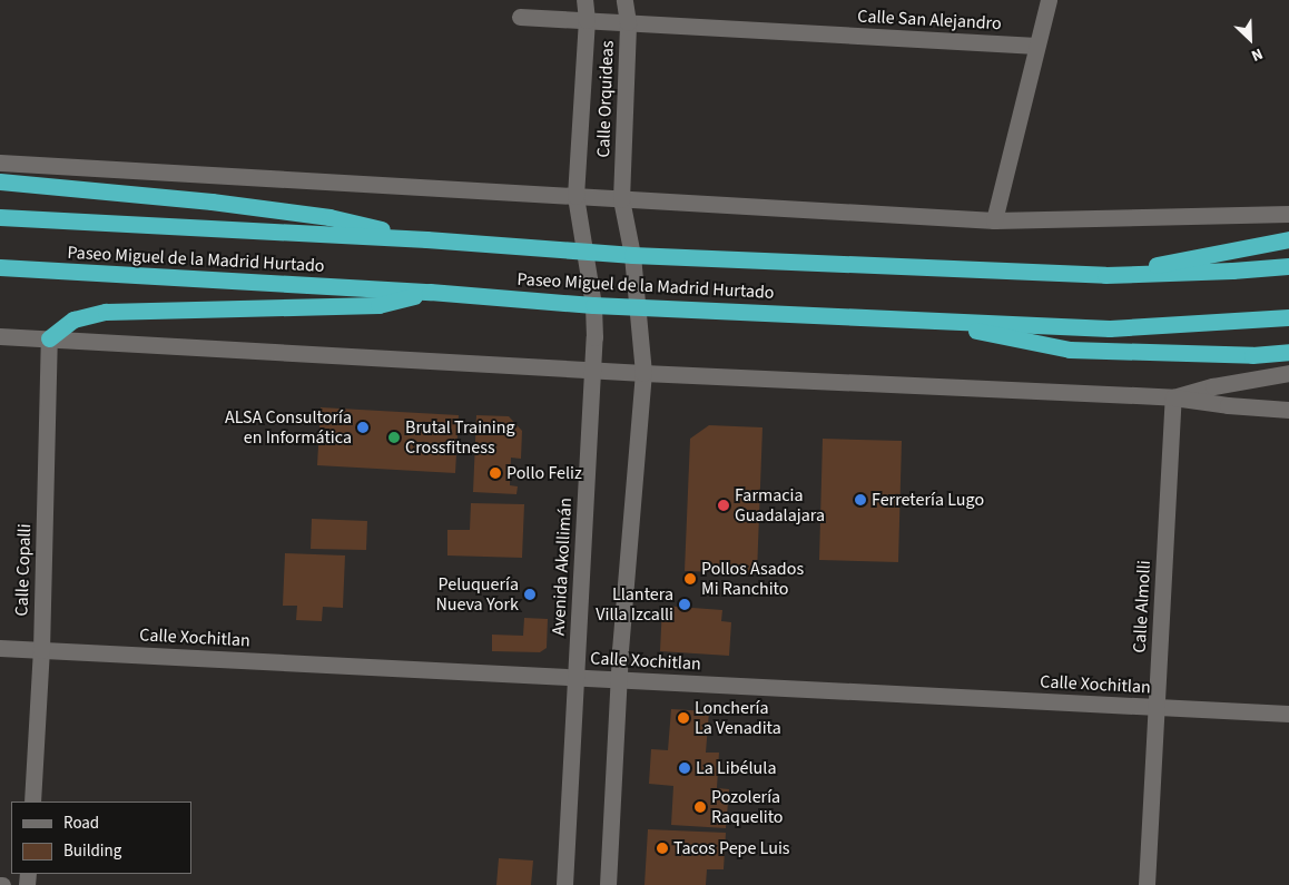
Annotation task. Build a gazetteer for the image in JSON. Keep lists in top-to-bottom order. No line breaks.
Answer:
{"streets":{"highway":["Paseo Miguel de la Madrid Hurtado"],"street":["Calle San Alejandro","Calle Orquideas","Avenida Akollimán","Calle Copalli","Calle Almolli","Calle Xochitlan"]},"crossings":[["Calle San Alejandro","Calle Orquideas"],["Calle Orquideas","Paseo Miguel de la Madrid Hurtado"],["Calle Orquideas","Avenida Akollimán"],["Paseo Miguel de la Madrid Hurtado","Avenida Akollimán"],["Avenida Akollimán","Calle Xochitlan"],["Calle Copalli","Calle Xochitlan"],["Calle Almolli","Calle Xochitlan"]],"places":["ALSA Consultoría en Informática","Brutal Training Crossfitness","Pollo Feliz","Ferretería Lugo","Farmacia Guadalajara","Pollos Asados Mi Ranchito","Peluquería Nueva York","Llantera Villa Izcalli","Lonchería La Venadita","La Libélula","Pozolería Raquelito","Tacos Pepe Luis"],"legend":["Road","Building"],"north":"bottom right"}
